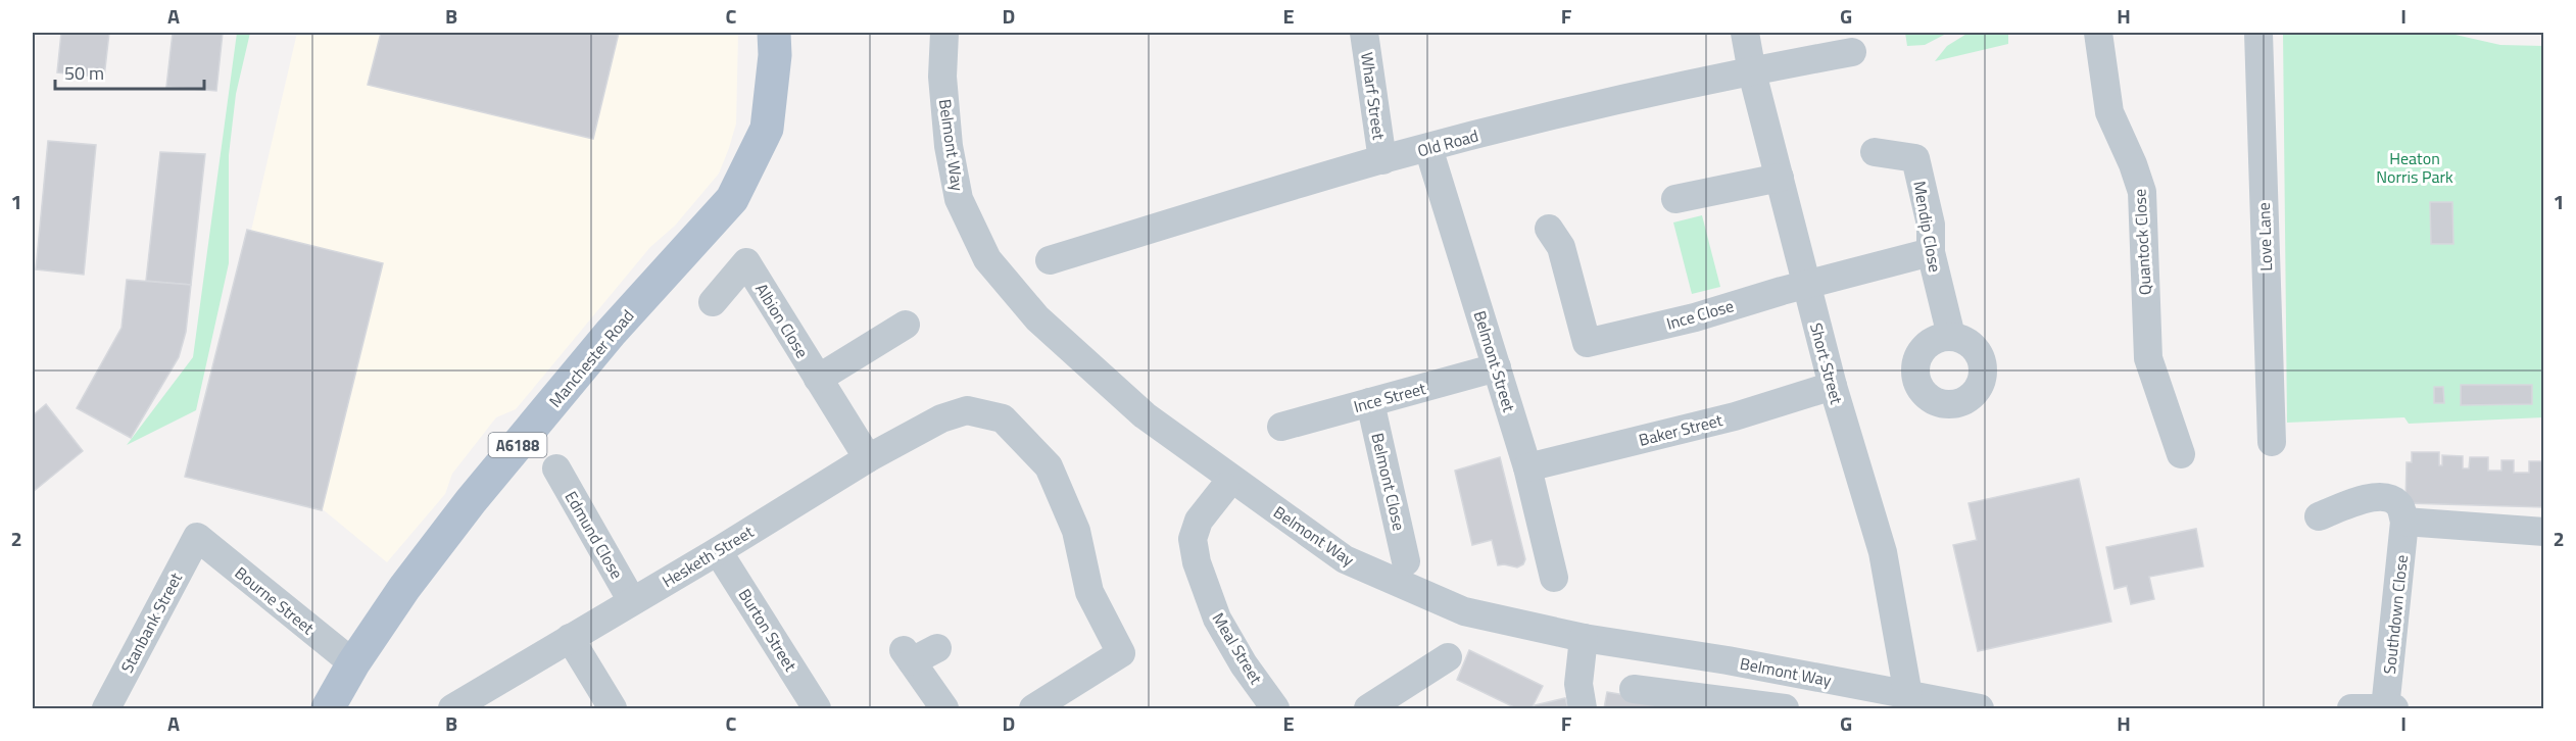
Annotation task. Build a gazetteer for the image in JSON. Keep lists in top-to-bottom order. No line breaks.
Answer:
{"streets":{"main road":["Manchester Road","A6188"],"street":["Wharf Street","Old Road","Belmont Way","Mendip Close","Love Lane","Quantock Close","Ince Close","Albion Close","Belmont Street","Short Street","Ince Street","Baker Street","Belmont Close","Edmund Close","Hesketh Street","Bourne Street","Southdown Close","Stanbank Street","Burton Street","Meal Street"]},"crossings":[["Wharf Street","Old Road"],["Old Road","Belmont Street"],["Old Road","Short Street"],["Belmont Way","Short Street"],["Mendip Close","Ince Close"],["Ince Close","Short Street"],["Albion Close","Hesketh Street"],["Manchester Road","Bourne Street"],["Belmont Street","Ince Street"],["Belmont Street","Baker Street"],["Short Street","Baker Street"],["Ince Street","Belmont Close"],["Edmund Close","Hesketh Street"],["Hesketh Street","Burton Street"],["Bourne Street","Stanbank Street"]],"parks":["Heaton Norris Park"],"scale_bar":"50 m","grid":{"columns":["A","B","C","D","E","F","G","H","I"],"rows":["1","2"]}}
